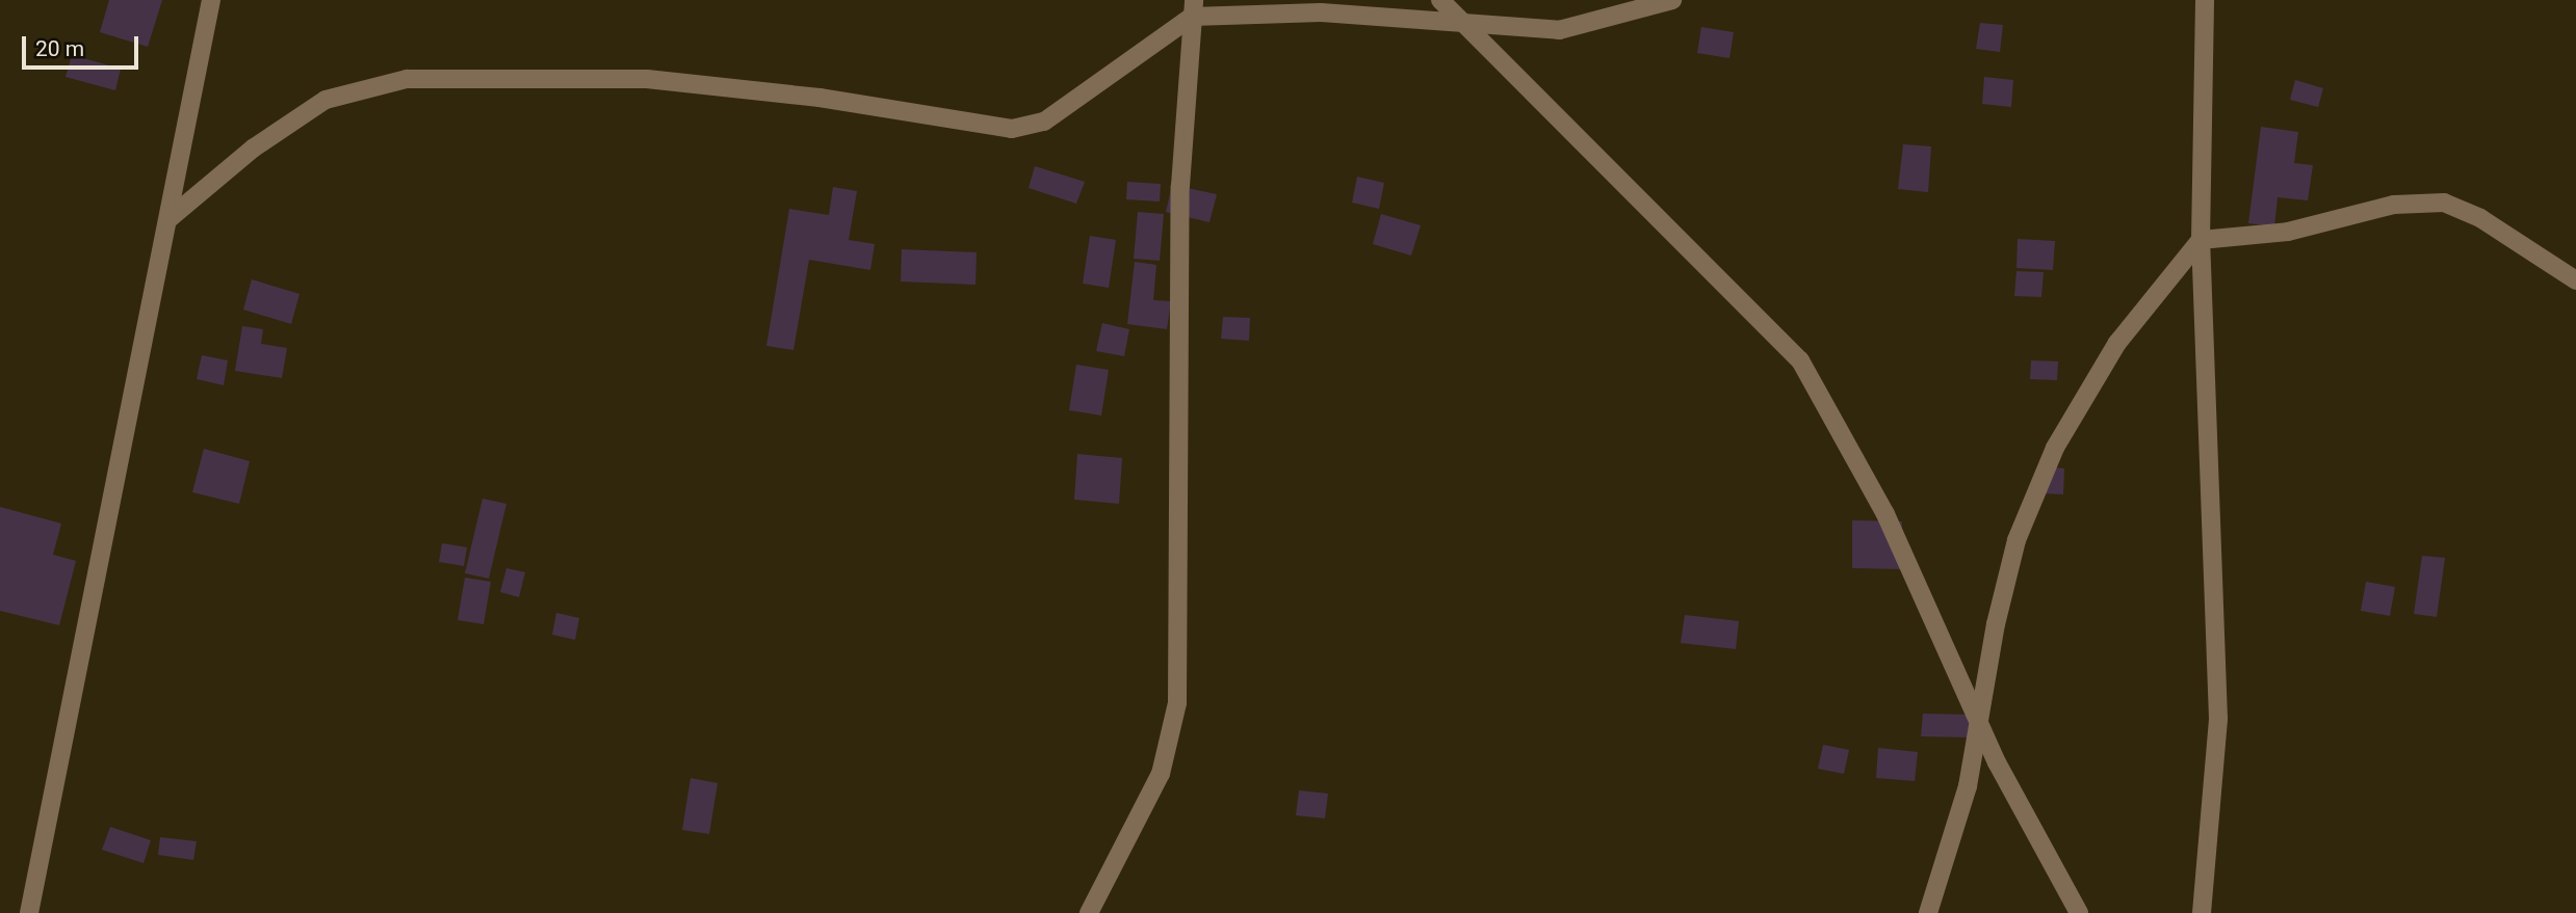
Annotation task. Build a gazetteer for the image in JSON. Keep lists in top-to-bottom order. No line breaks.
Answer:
{"scale_bar":"20 m"}
